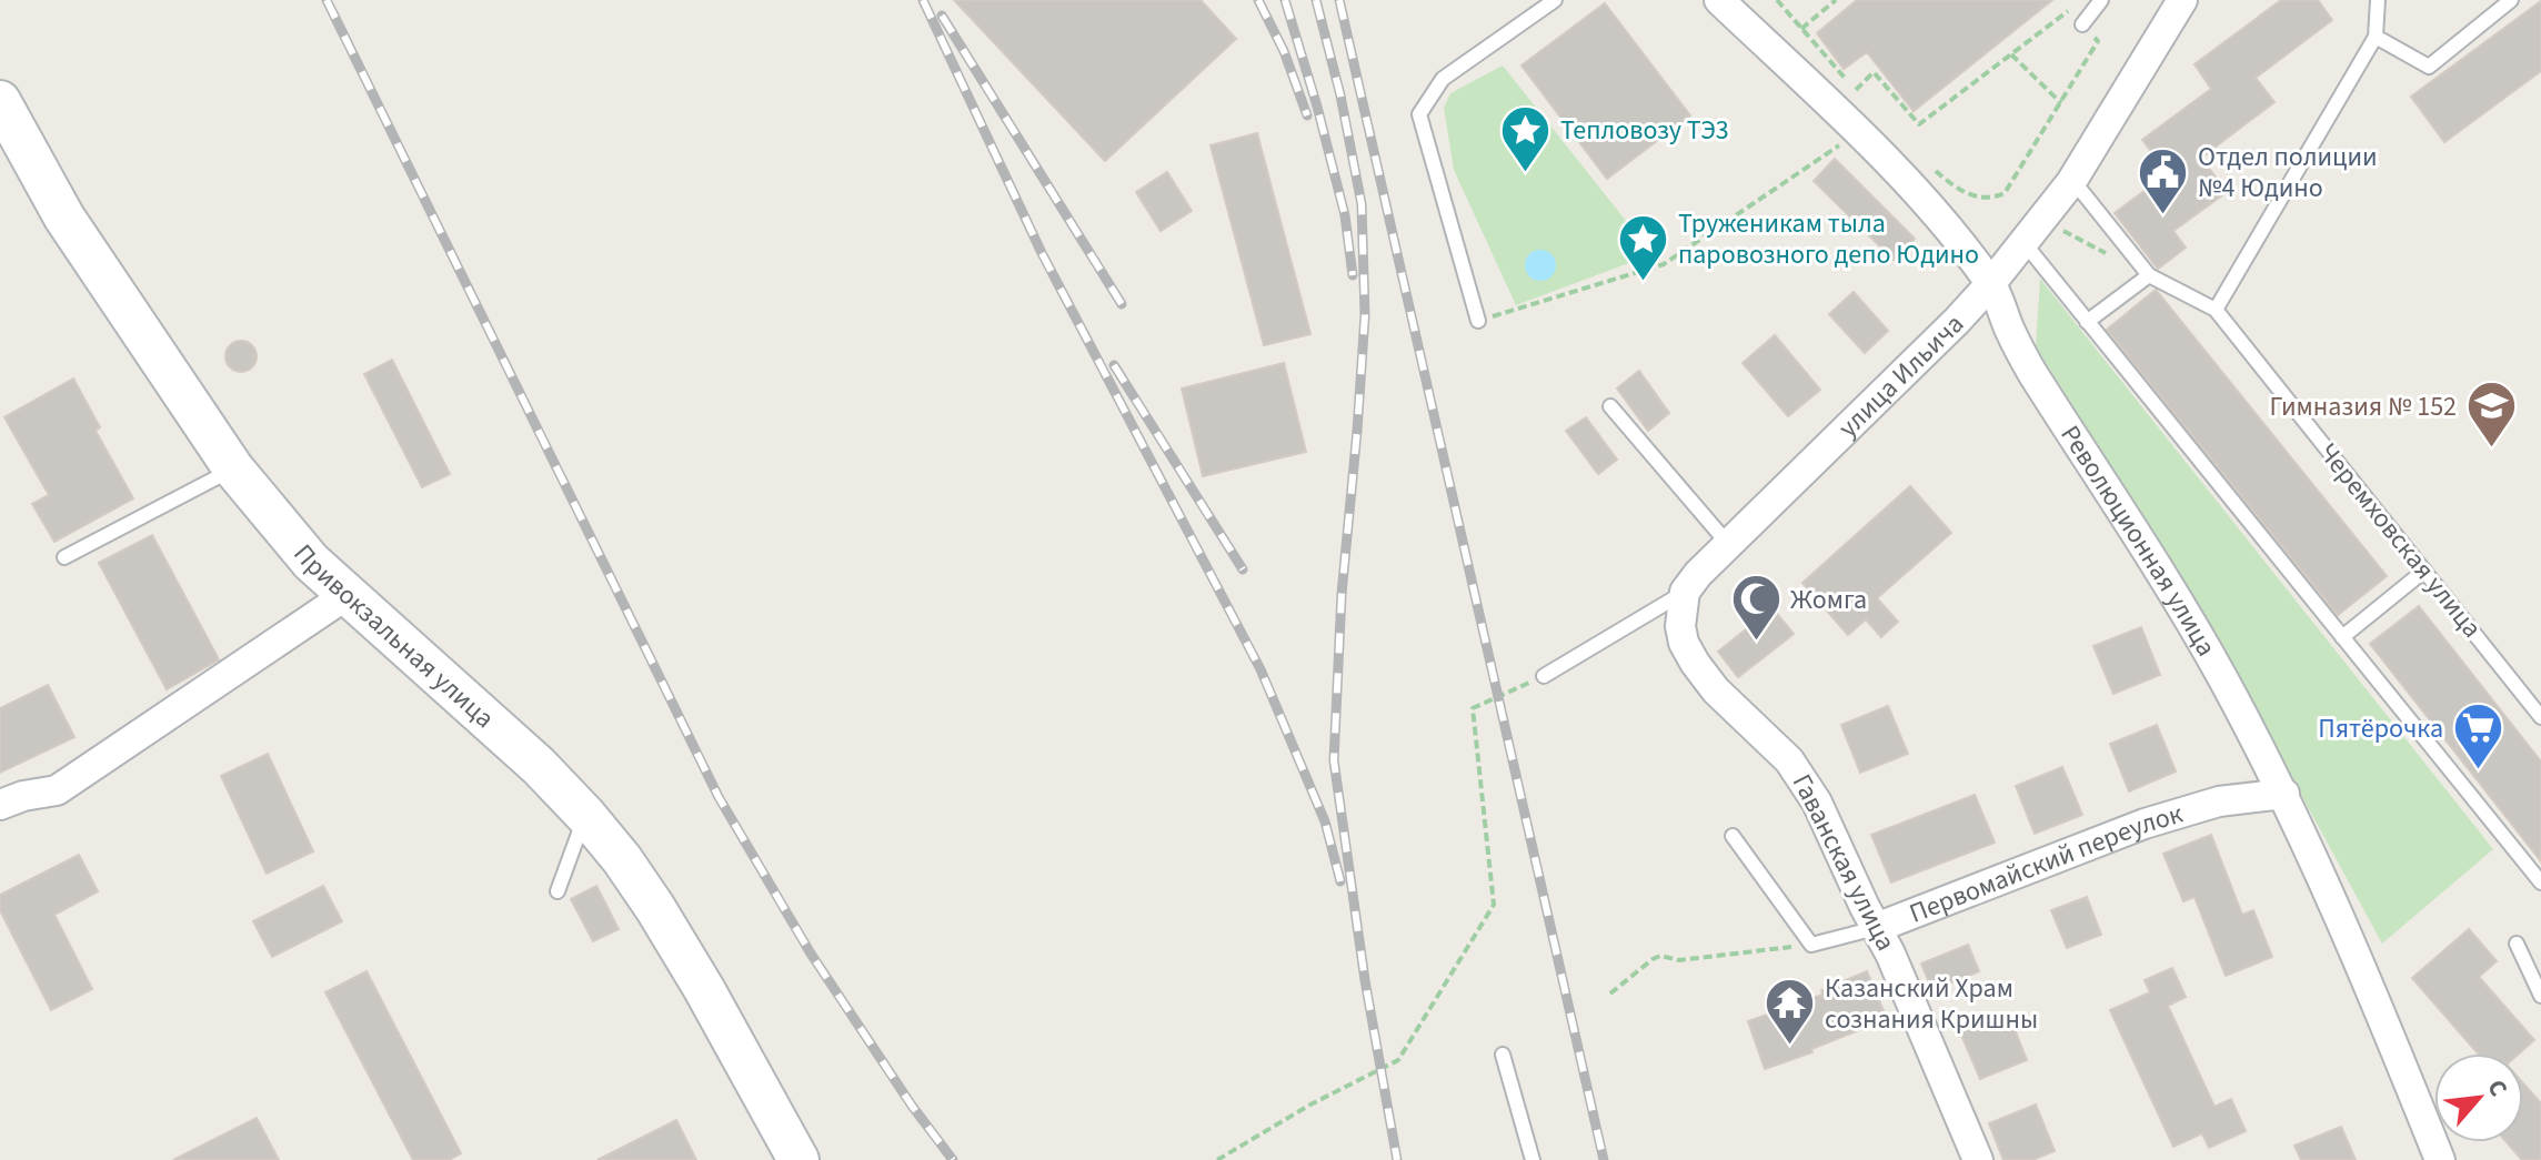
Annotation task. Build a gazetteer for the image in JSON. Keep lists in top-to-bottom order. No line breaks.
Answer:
{"streets":{"main road":["Привокзальная улица"],"street":["улица Ильича","Революционная улица","Гаванская улица","Первомайский переулок"],"lane":["Черемховская улица"]},"crossings":[["улица Ильича","Революционная улица"],["улица Ильича","Черемховская улица"],["улица Ильича","Гаванская улица"],["Революционная улица","Первомайский переулок"],["Гаванская улица","Первомайский переулок"]],"places":{"place":["Тепловозу ТЭ3","Труженикам тыла паровозного депо Юдино"],"public building":["Отдел полиции №4 Юдино"],"school or university":["Гимназия № 152"],"mosque":["Жомга"],"supermarket":["Пятёрочка"],"temple":["Казанский Храм сознания Кришны"]},"north":"top right"}
